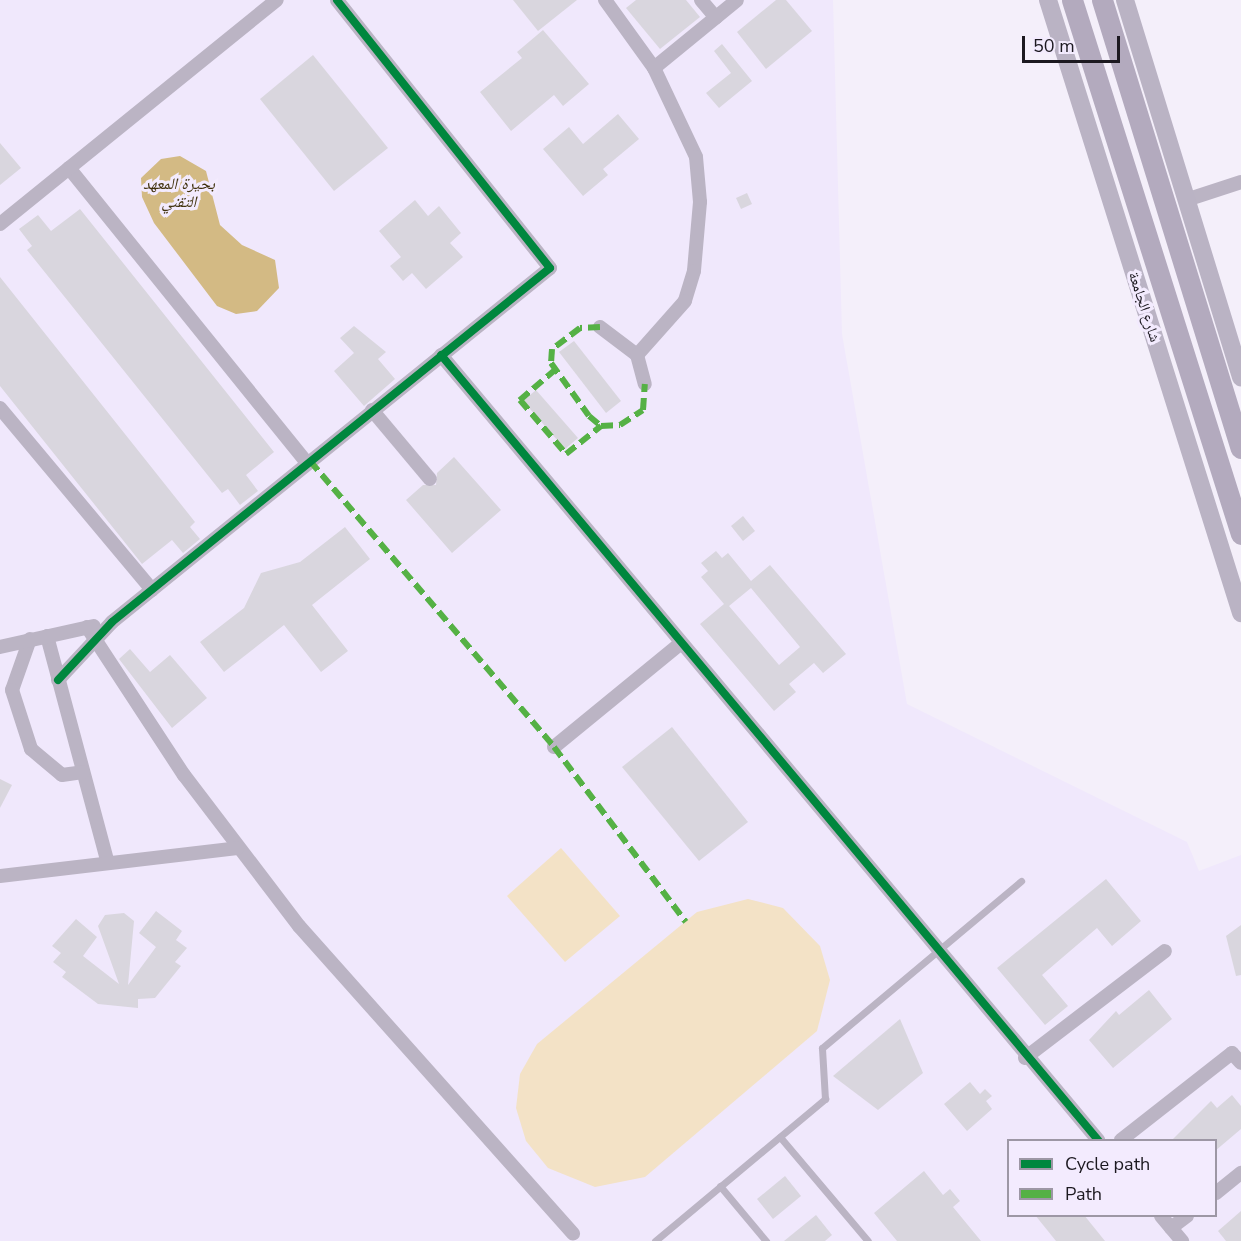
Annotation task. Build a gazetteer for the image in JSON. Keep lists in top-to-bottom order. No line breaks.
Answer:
{"streets":{"street":["شارع الجامعة"]},"water":["بحيرة المعهد التقني"],"legend":["Cycle path","Path"],"scale_bar":"50 m"}
